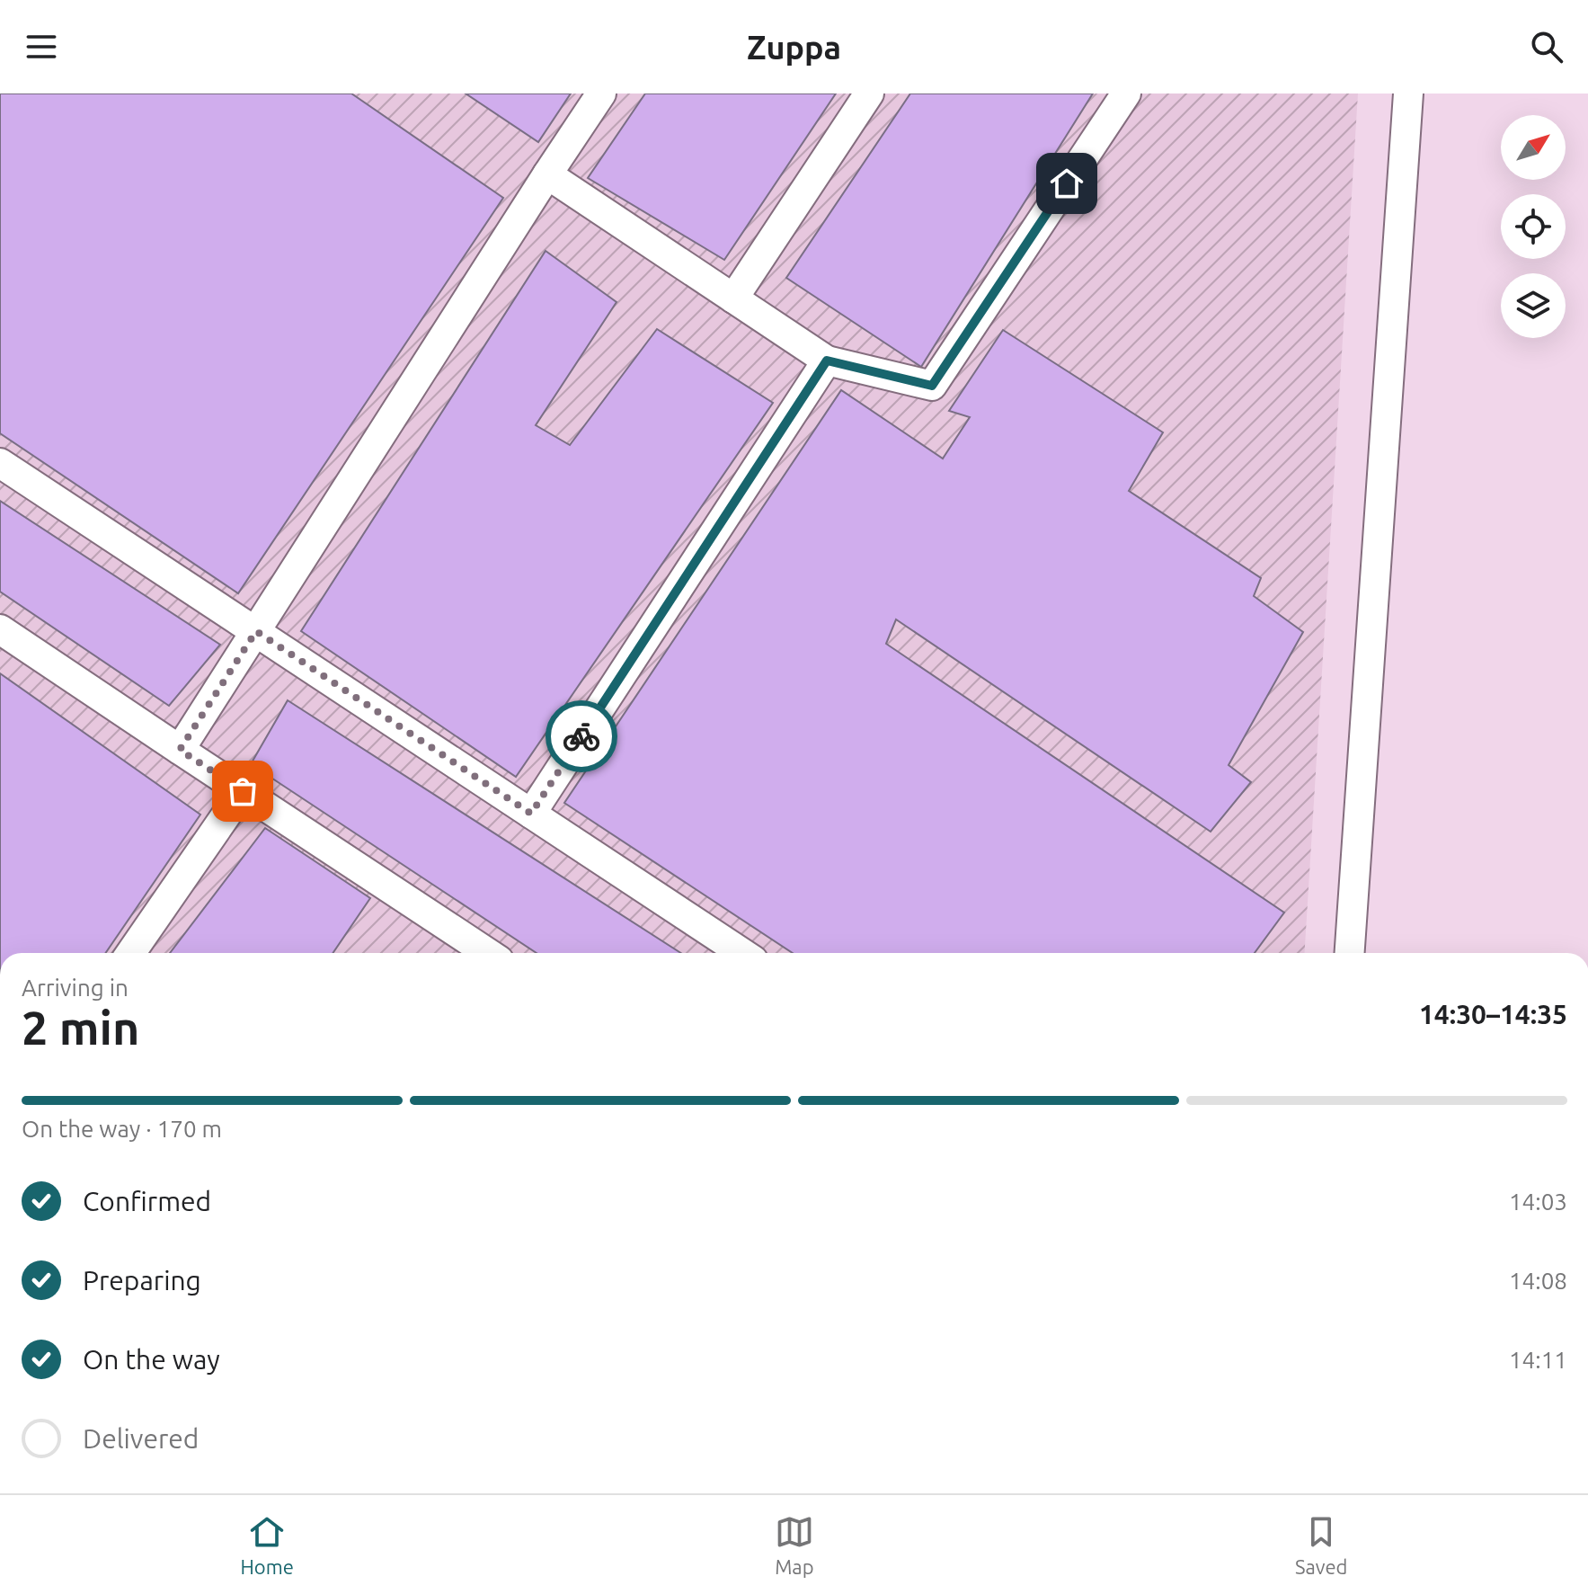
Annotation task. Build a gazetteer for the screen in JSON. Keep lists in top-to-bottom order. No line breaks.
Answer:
{"north":"top right","page":{"header":"Zuppa","heading":["2 min","Arriving in","14:30–14:35"],"bar":"On the way · 170 m","list":[["Confirmed","14:03"],["Preparing","14:08"],["On the way","14:11"],"Delivered"],"tabs":["Home","Map","Saved"]}}
